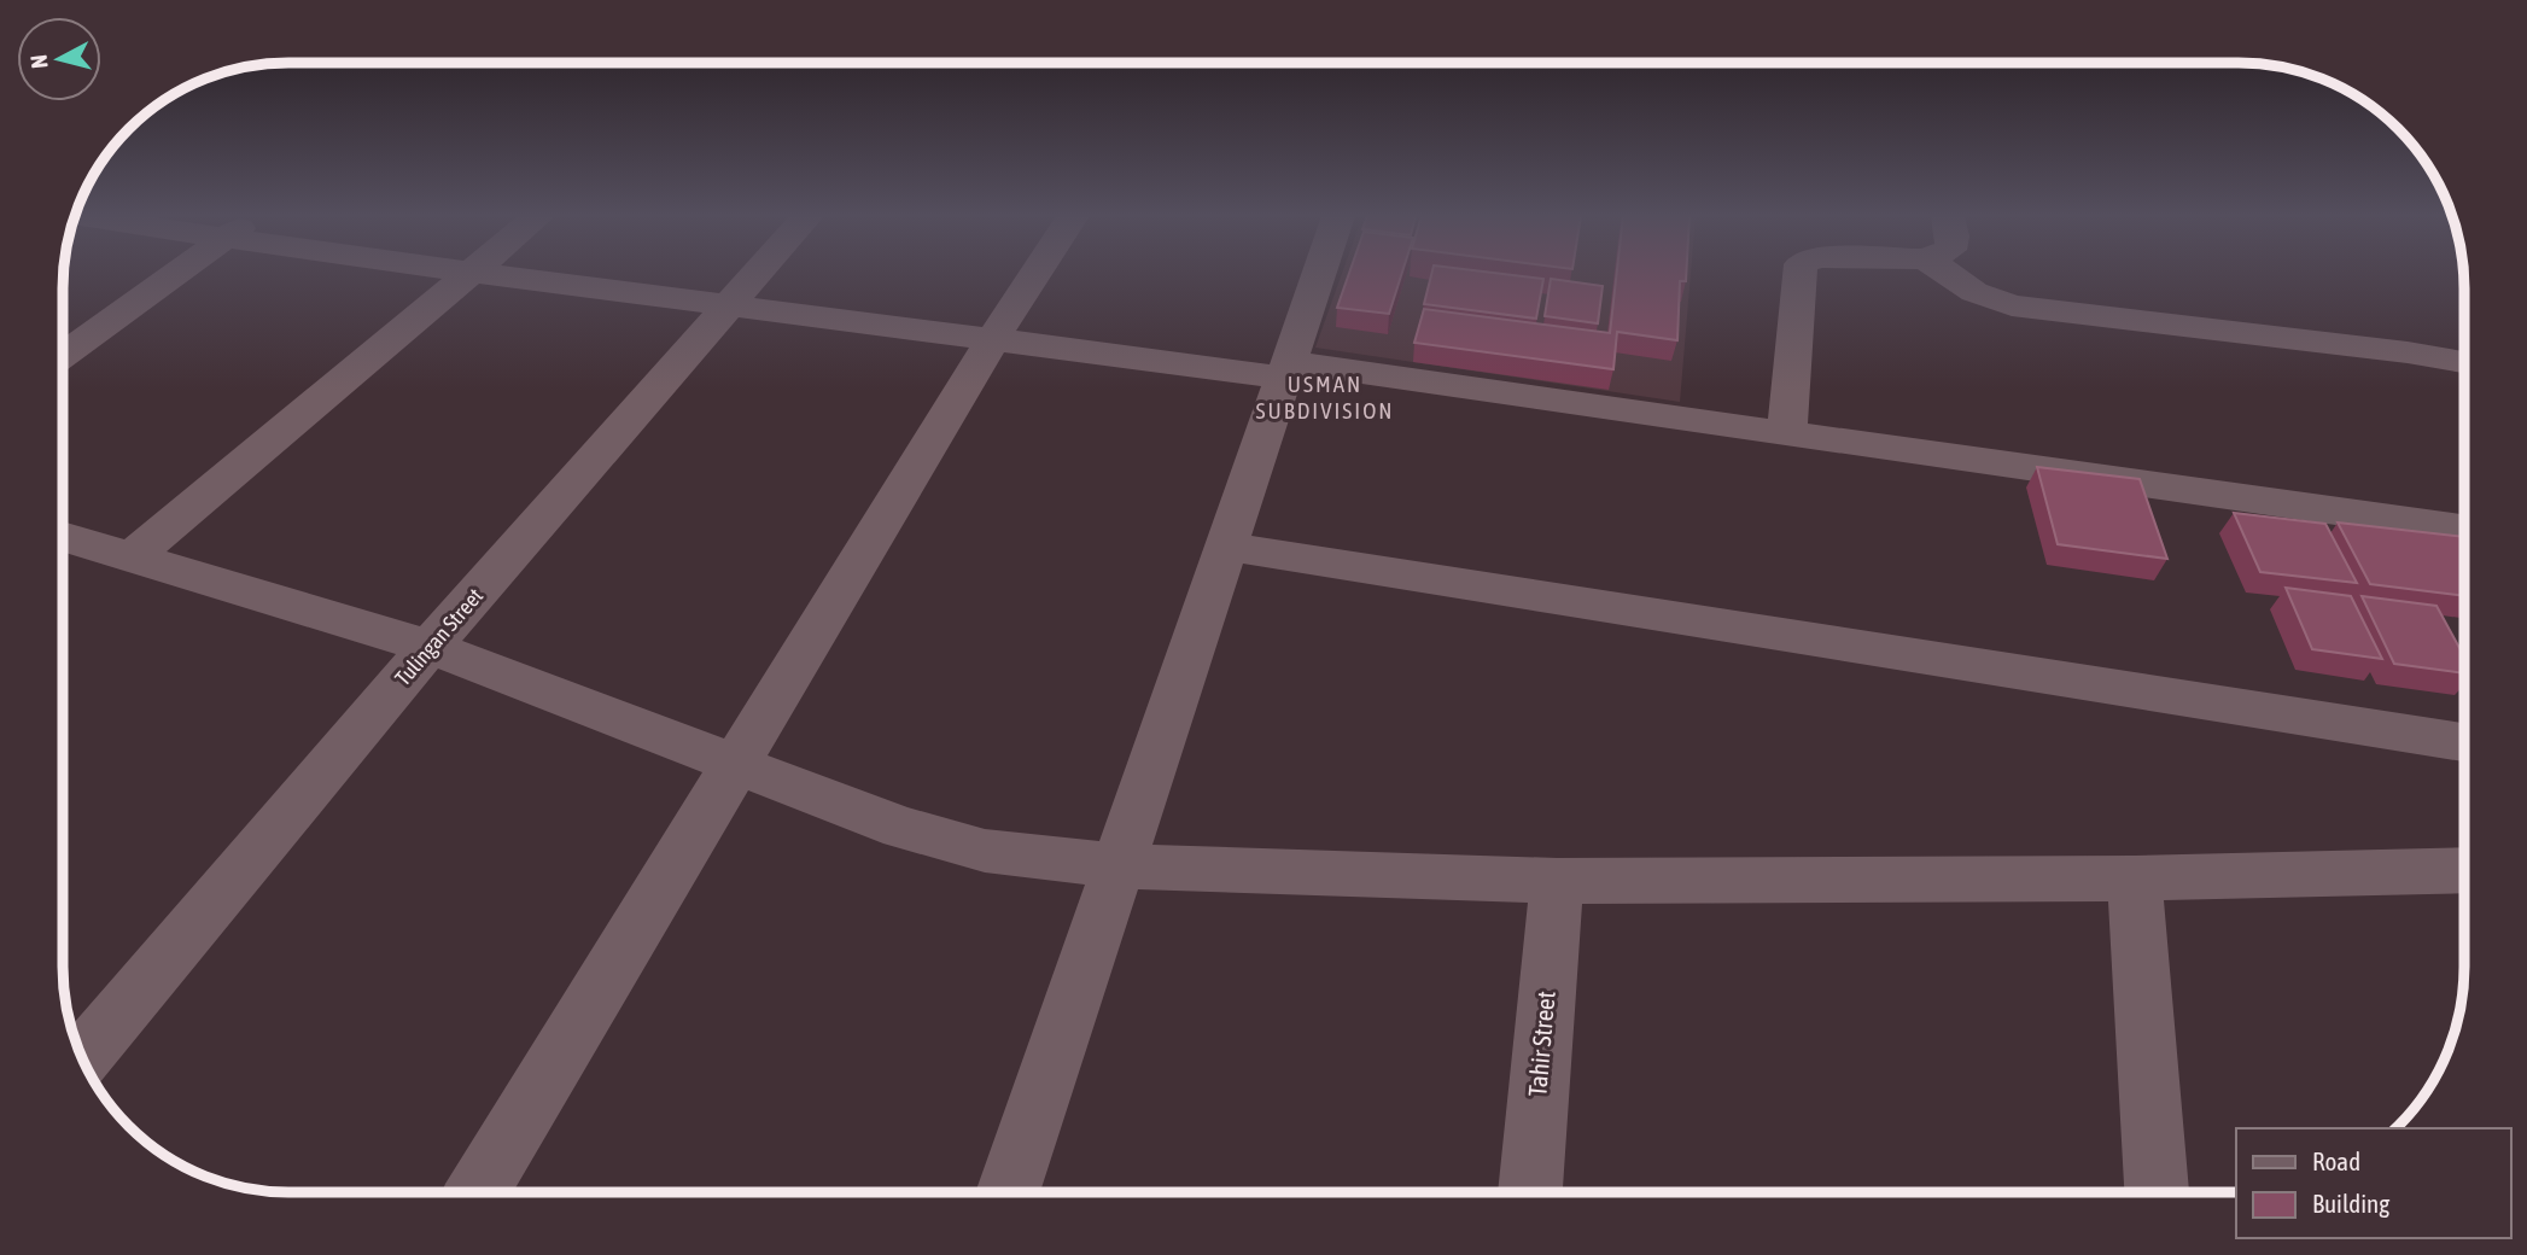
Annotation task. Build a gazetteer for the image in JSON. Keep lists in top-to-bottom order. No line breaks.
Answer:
{"streets":{"street":["Tulingan Street","Tahir Street"]},"districts":["USMAN SUBDIVISION"],"legend":["Road","Building"],"north":"left"}
